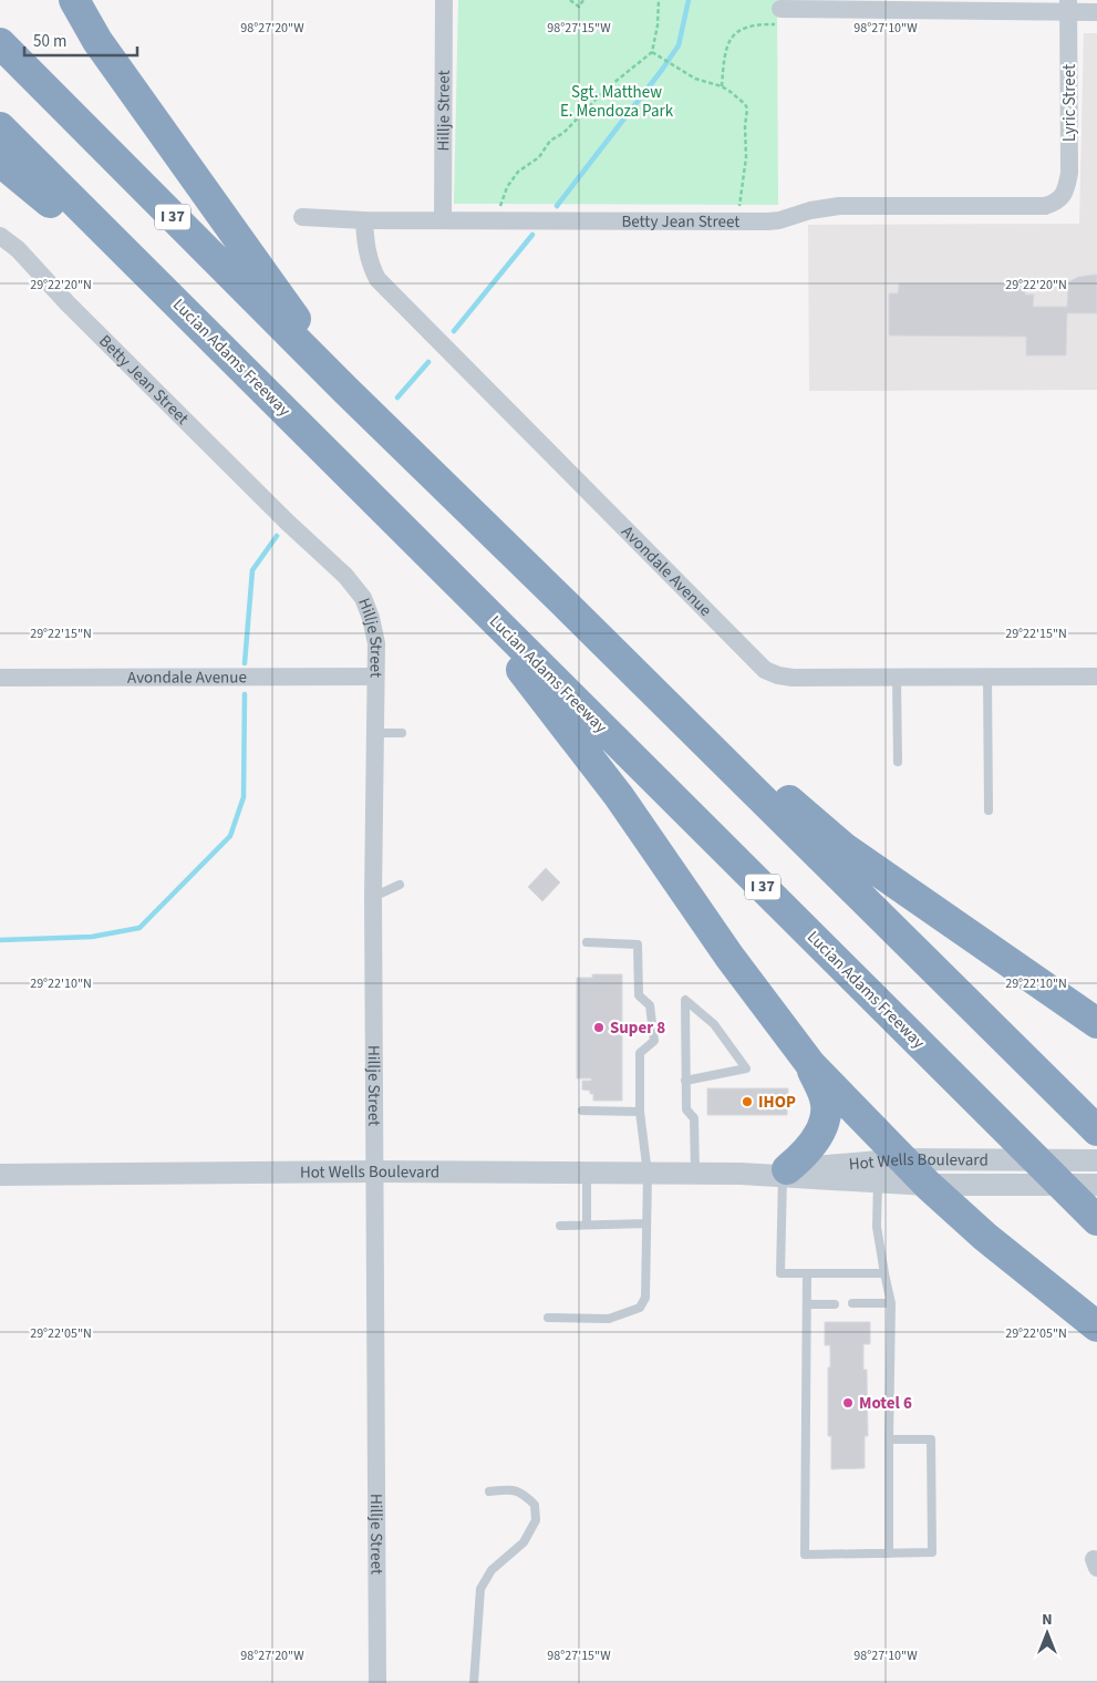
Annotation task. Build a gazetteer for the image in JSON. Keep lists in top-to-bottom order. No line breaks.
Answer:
{"streets":{"highway":["I 37","Lucian Adams Freeway"],"street":["Lyric Street","Hillje Street","Betty Jean Street","Avondale Avenue","Hot Wells Boulevard"]},"crossings":[["Lyric Street","Betty Jean Street"],["Hillje Street","Betty Jean Street"],["Hillje Street","Avondale Avenue"],["Hillje Street","Hot Wells Boulevard"],["Betty Jean Street","Avondale Avenue"]],"parks":["Sgt. Matthew E. Mendoza Park"],"places":["Super 8","IHOP","Motel 6"],"scale_bar":"50 m","north":"top","coordinates":["98°27'20\"W","98°27'15\"W","98°27'10\"W","29°22'20\"N","29°22'15\"N","29°22'10\"N","29°22'05\"N"]}
